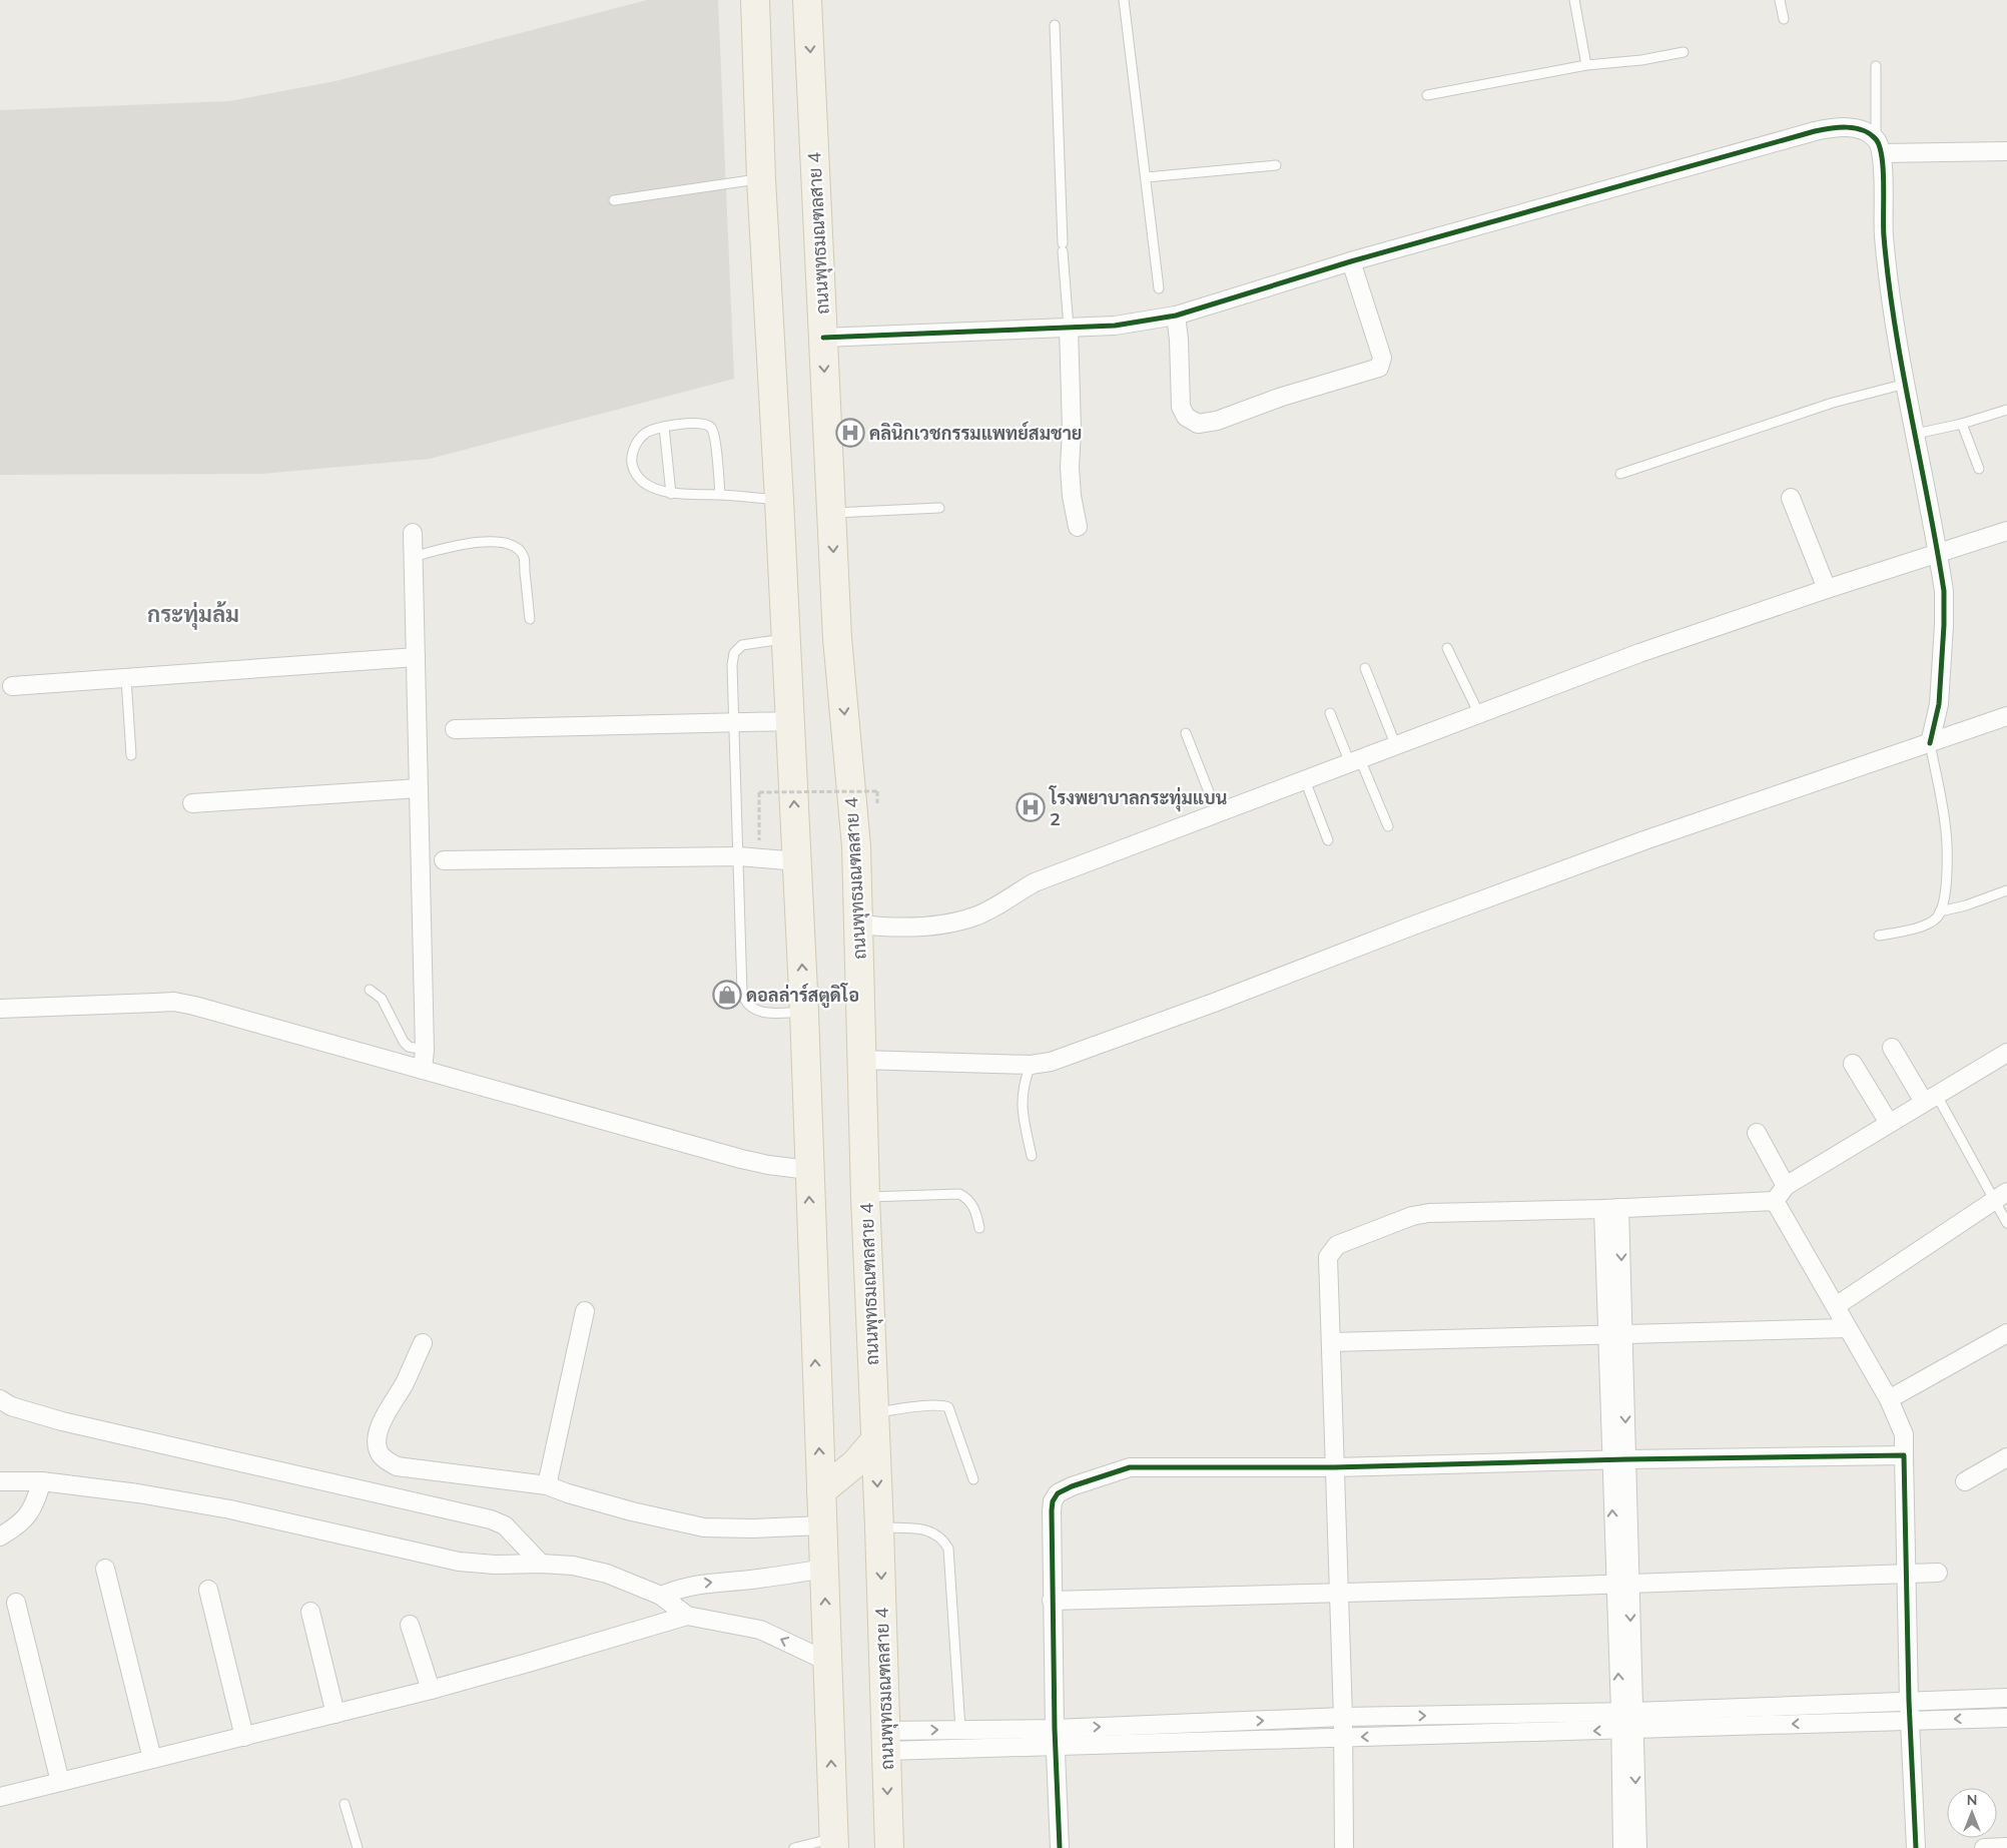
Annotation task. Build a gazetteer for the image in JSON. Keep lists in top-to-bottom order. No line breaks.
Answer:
{"streets":{"main road":["ถนนพุทธมณฑลสาย 4"]},"districts":["กระทุ่มล้ม"],"places":{"hospital":["คลินิกเวชกรรมแพทย์สมชาย","โรงพยาบาลกระทุ่มแบน 2"],"shop":["ดอลล่าร์สตูดิโอ"]},"north":"top"}
